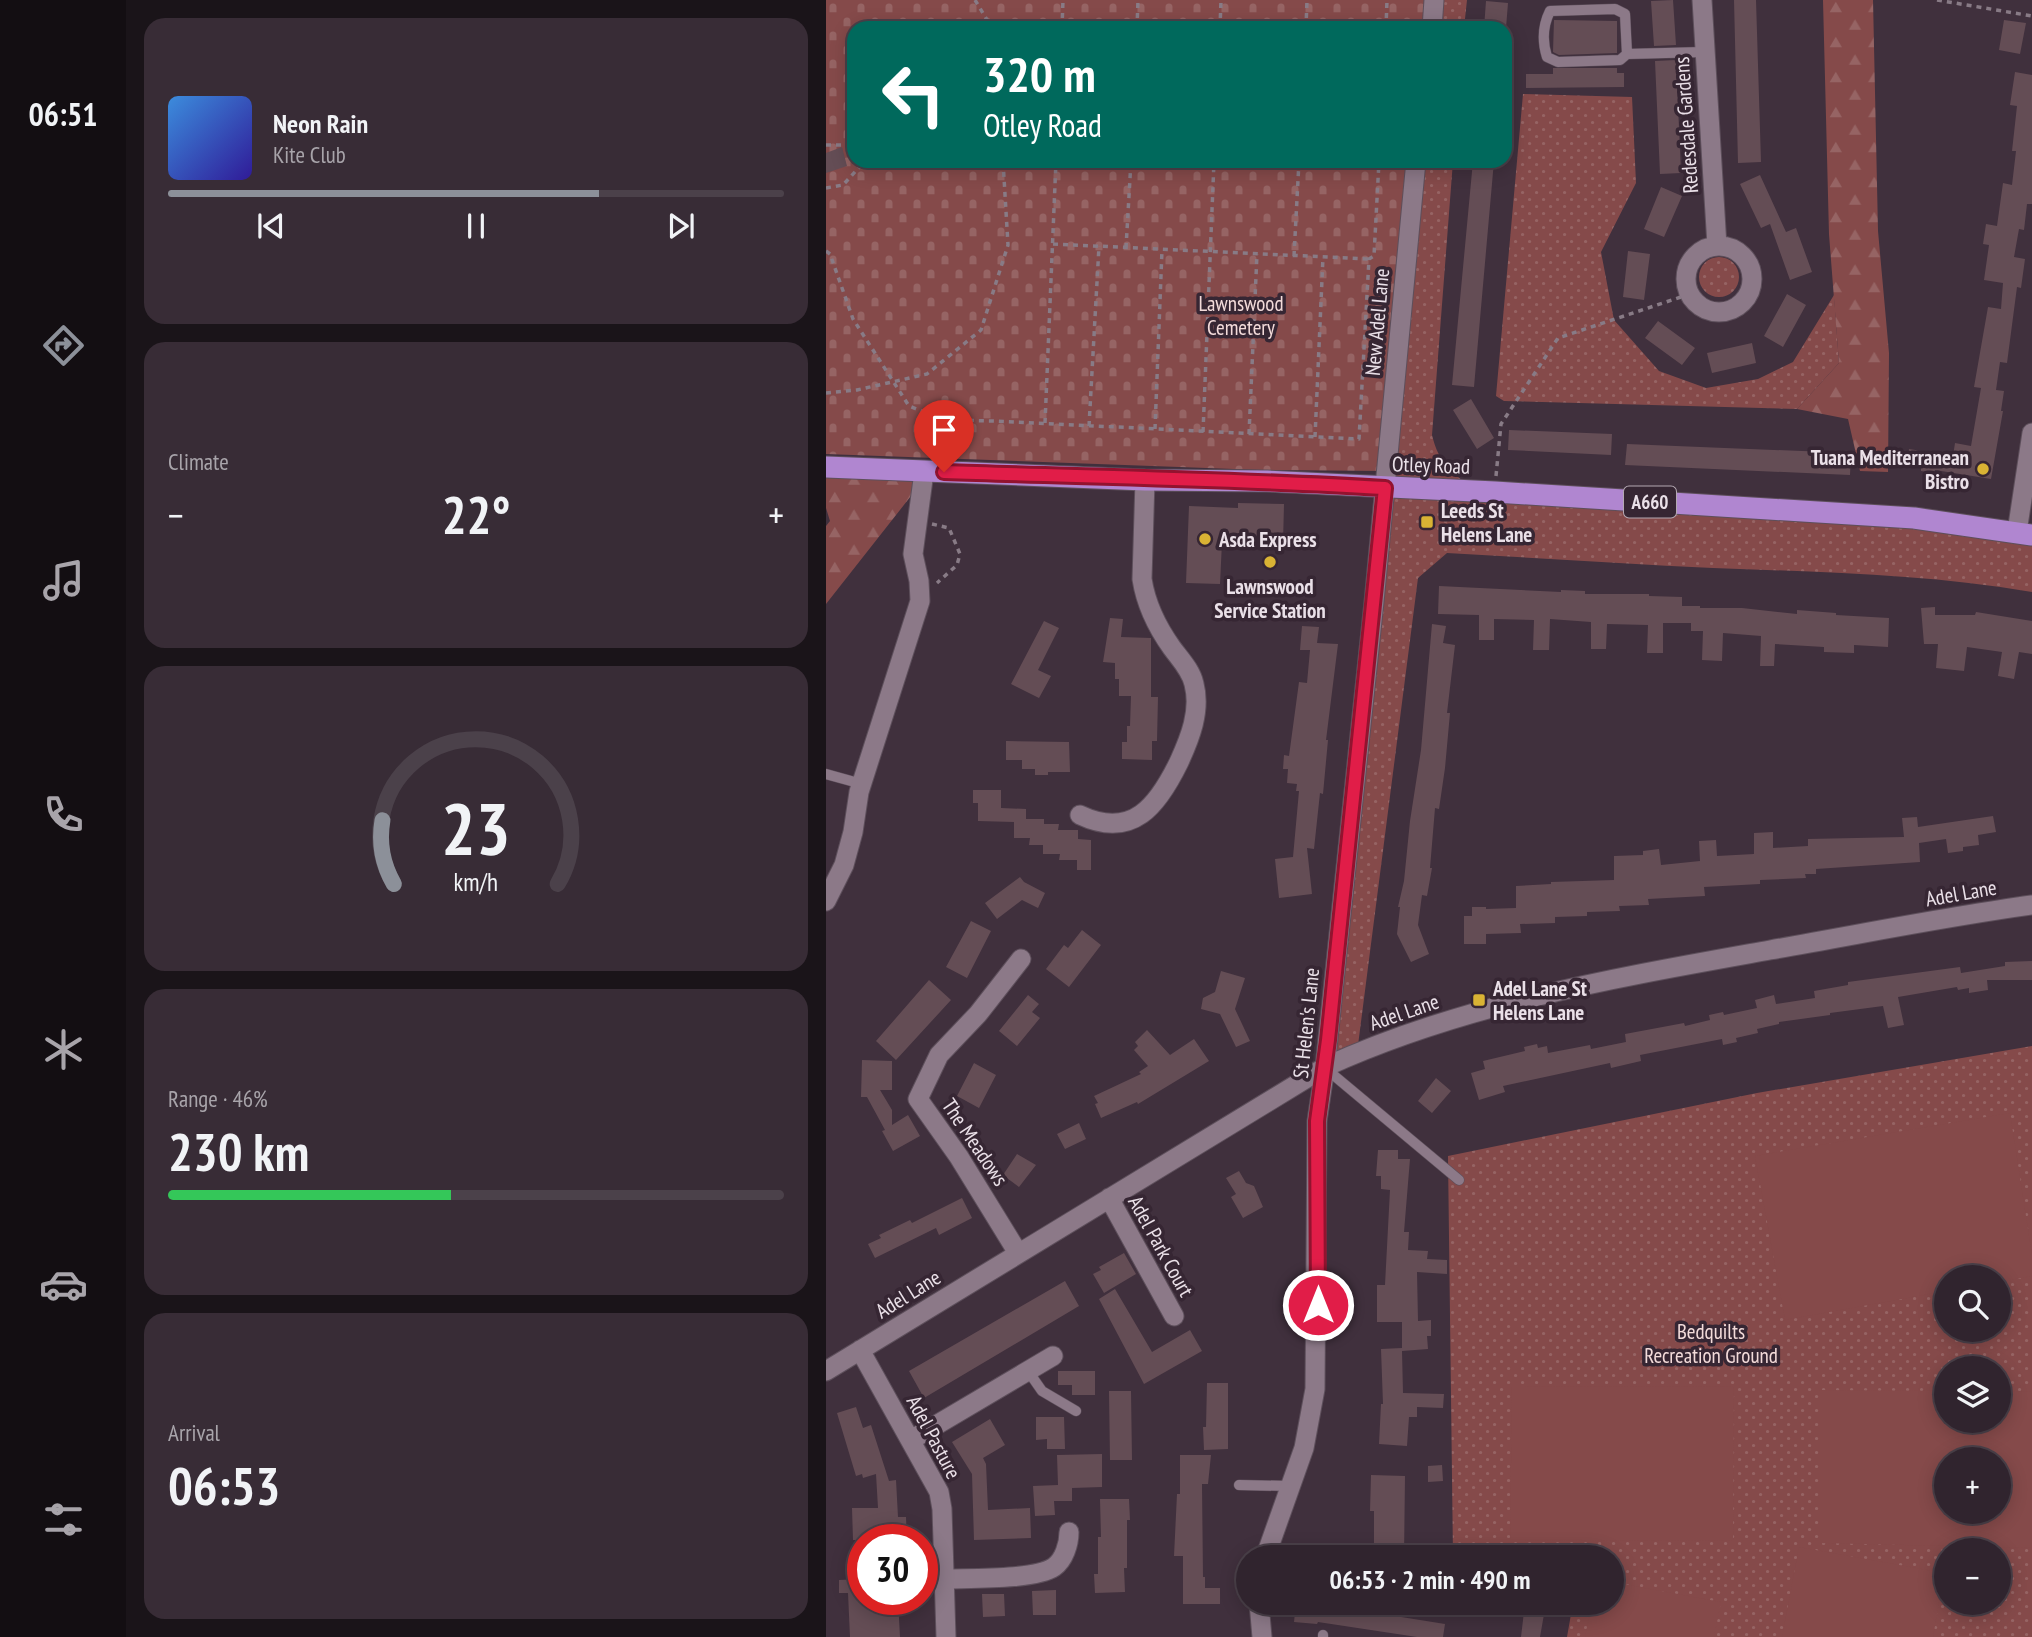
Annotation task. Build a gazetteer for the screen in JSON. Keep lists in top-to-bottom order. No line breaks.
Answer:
{"streets":{"highway":["Otley Road","A660"],"street":["Redesdale Gardens","New Adel Lane","Adel Lane","St Helen's Lane","The Meadows","Adel Park Court","Adel Pasture"]},"crossings":[["New Adel Lane","Otley Road"],["New Adel Lane","St Helen's Lane"],["Otley Road","St Helen's Lane"],["Adel Lane","St Helen's Lane"],["Adel Lane","The Meadows"],["Adel Lane","Adel Park Court"],["Adel Lane","Adel Pasture"]],"parks":["Lawnswood Cemetery","Bedquilts Recreation Ground"],"places":{"other":["Tuana Mediterranean Bistro","Asda Express","Lawnswood Service Station"],"transit":["Leeds St Helens Lane","Adel Lane St Helens Lane"]},"page":{"tabs":"06:51","turn":["320 m","Otley Road"],"song":["Neon Rain","Kite Club"],"tile":["Climate",["Range · 46%","230 km"],["Arrival","06:53"]],"heat":["−","22°","+"],"map_buttons":["+","−"],"limit":"30","trip":"06:53 · 2 min · 490 m","gauge":["23","km/h"]}}
